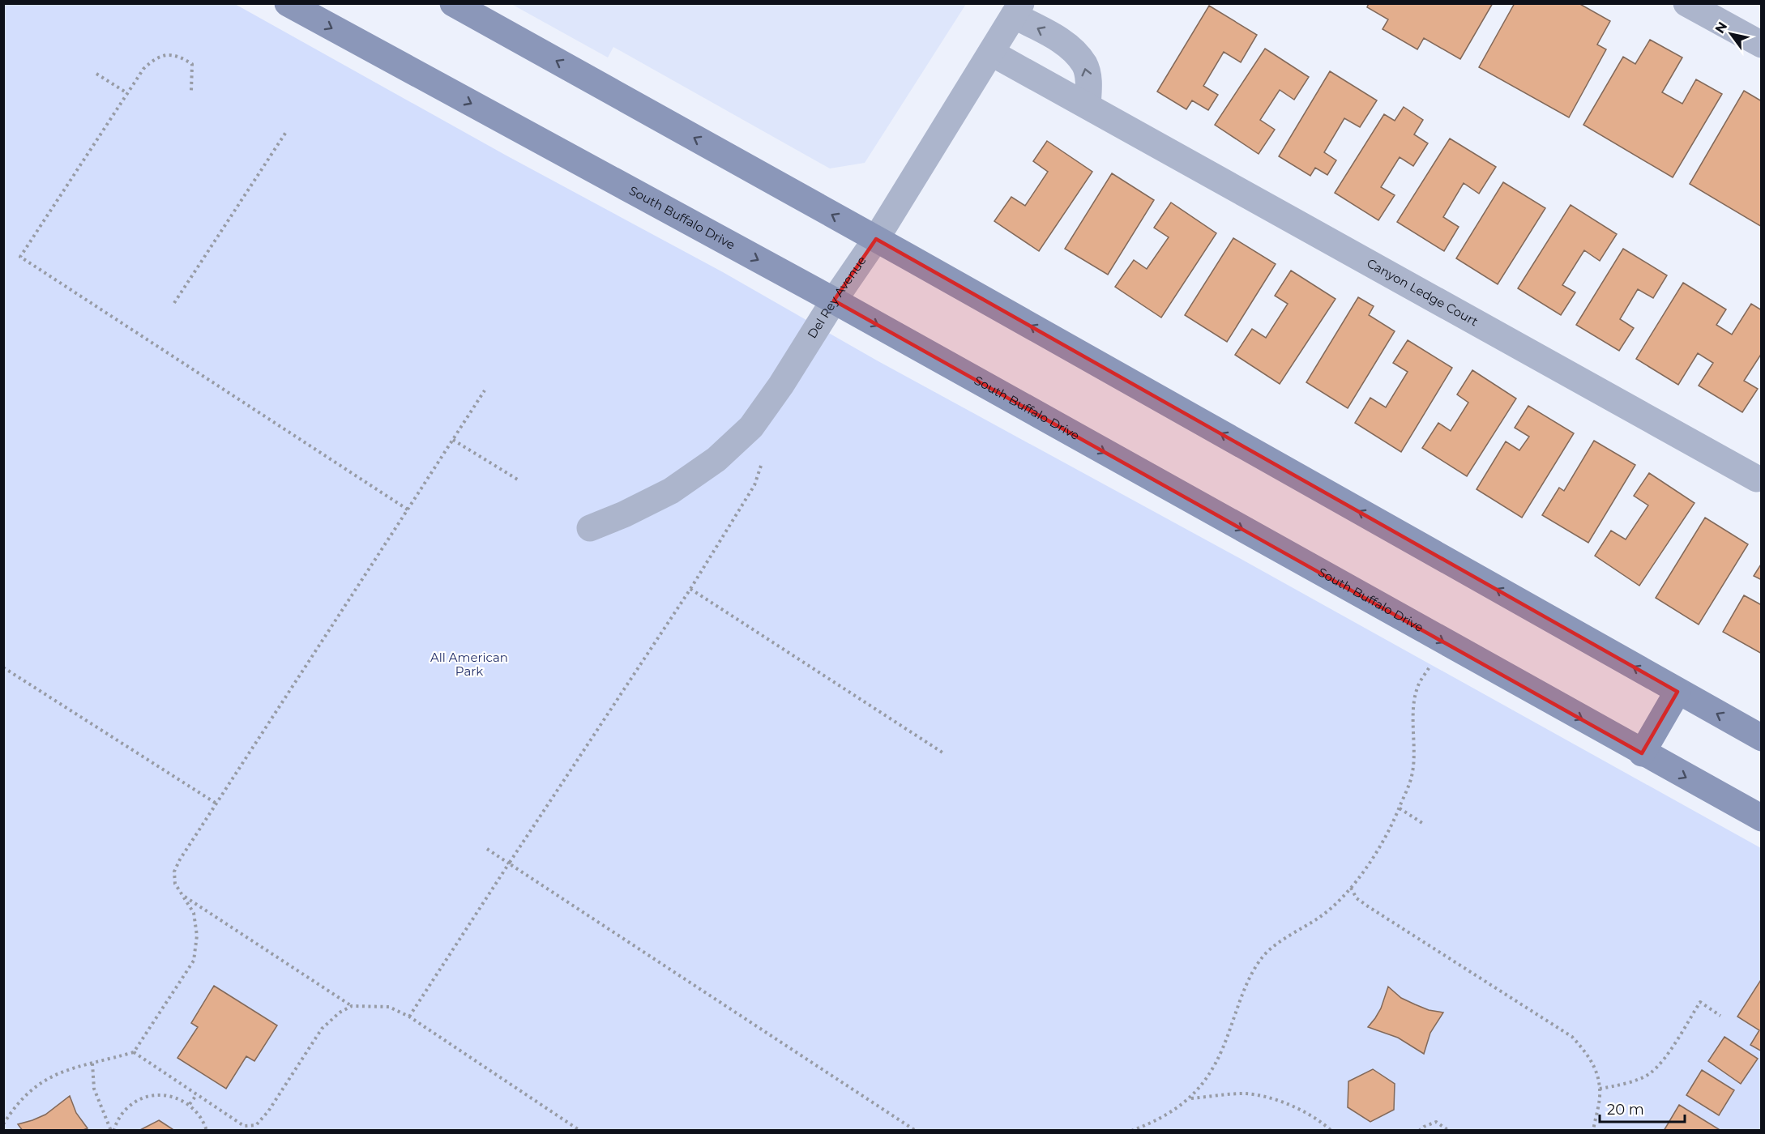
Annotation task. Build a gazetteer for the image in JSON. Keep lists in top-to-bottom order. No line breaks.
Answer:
{"streets":{"main road":["South Buffalo Drive"],"street":["Canyon Ledge Court","Del Rey Avenue"]},"crossings":[["South Buffalo Drive","Del Rey Avenue"],["Canyon Ledge Court","Del Rey Avenue"]],"parks":["All American Park"],"scale_bar":"20 m","north":"top left"}
